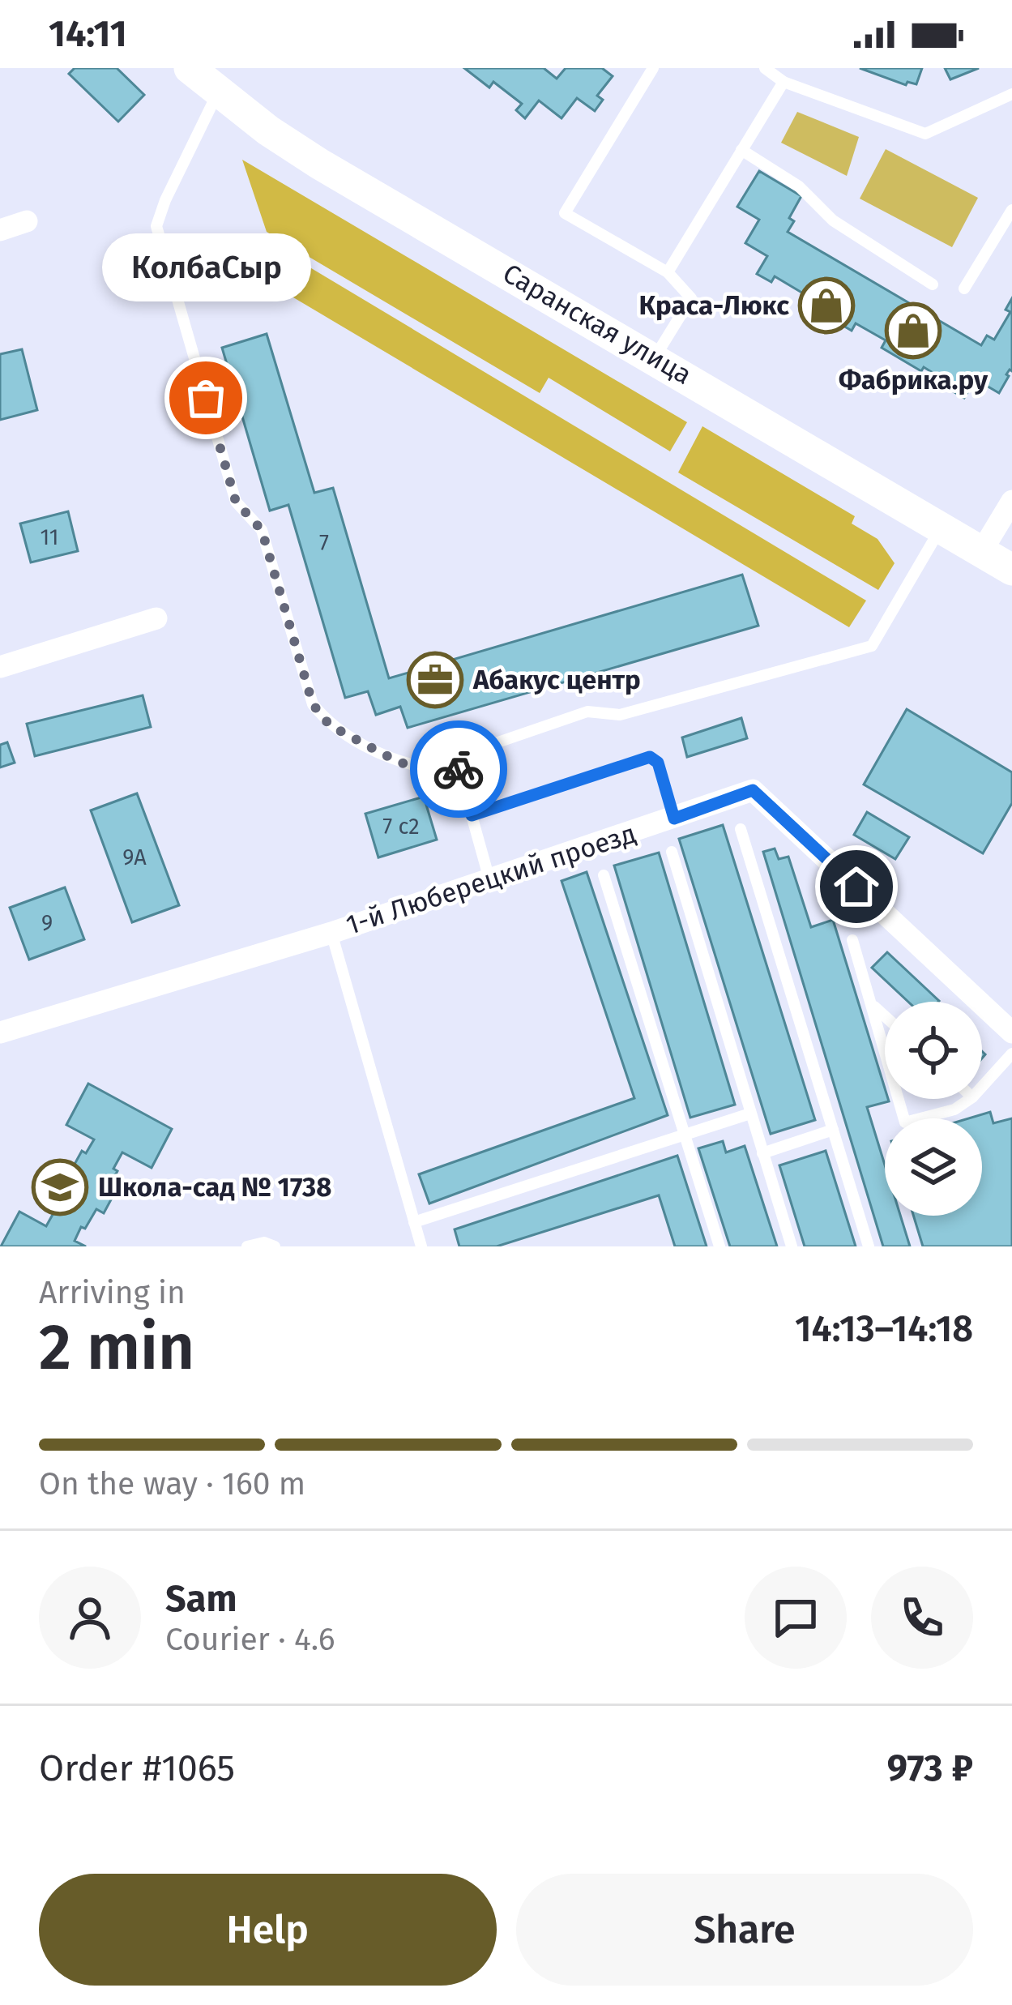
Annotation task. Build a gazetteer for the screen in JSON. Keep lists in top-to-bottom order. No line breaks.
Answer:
{"streets":{"main road":["Саранская улица"],"street":["1-й Люберецкий проезд"]},"places":{"shop":["Краса-Люкс","Фабрика.ру"],"other":["КолбаСыр"],"office":["Абакус центр"],"school or university":["Школа-сад № 1738"]},"house_numbers":["11","7","7 с2","9А","9"],"page":{"status":"14:11","bubble":"КолбаСыр","heading":["2 min","Arriving in","14:13–14:18"],"panel":["Sam","Courier · 4.6","Order #1065","973 ₽"],"bar":"On the way · 160 m","buttons":["Help","Share"]}}
